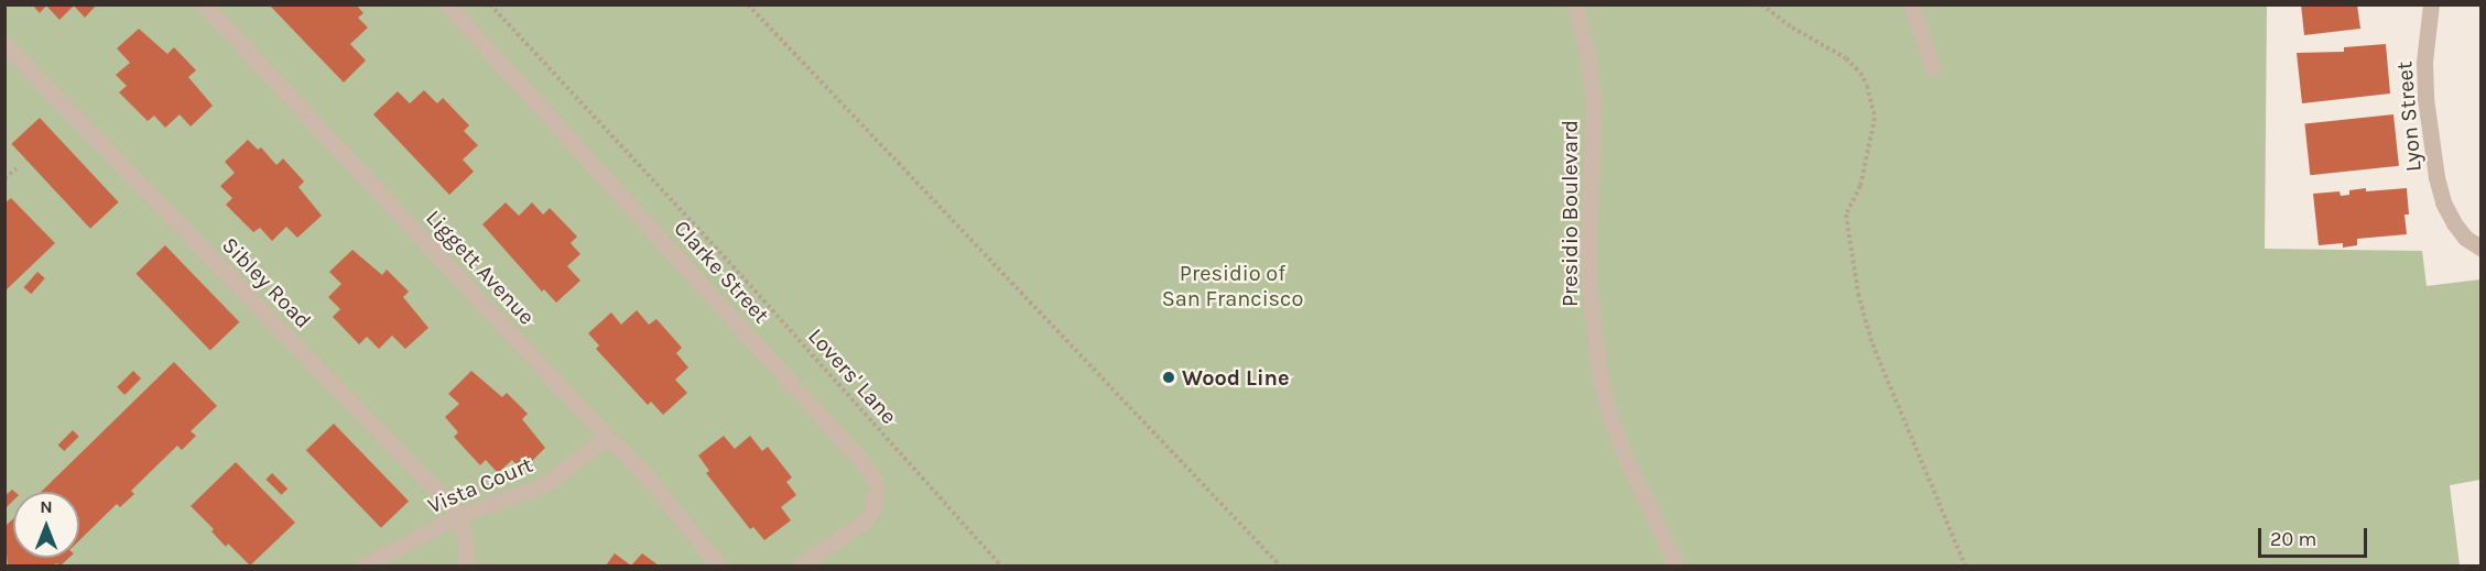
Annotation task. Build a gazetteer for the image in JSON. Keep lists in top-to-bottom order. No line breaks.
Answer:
{"streets":{"street":["Lyon Street","Presidio Boulevard","Liggett Avenue","Clarke Street","Sibley Road","Vista Court"],"path":["Lovers' Lane"]},"crossings":[["Liggett Avenue","Vista Court"],["Sibley Road","Vista Court"]],"parks":["Presidio of San Francisco"],"places":["Wood Line"],"scale_bar":"20 m","north":"top"}
